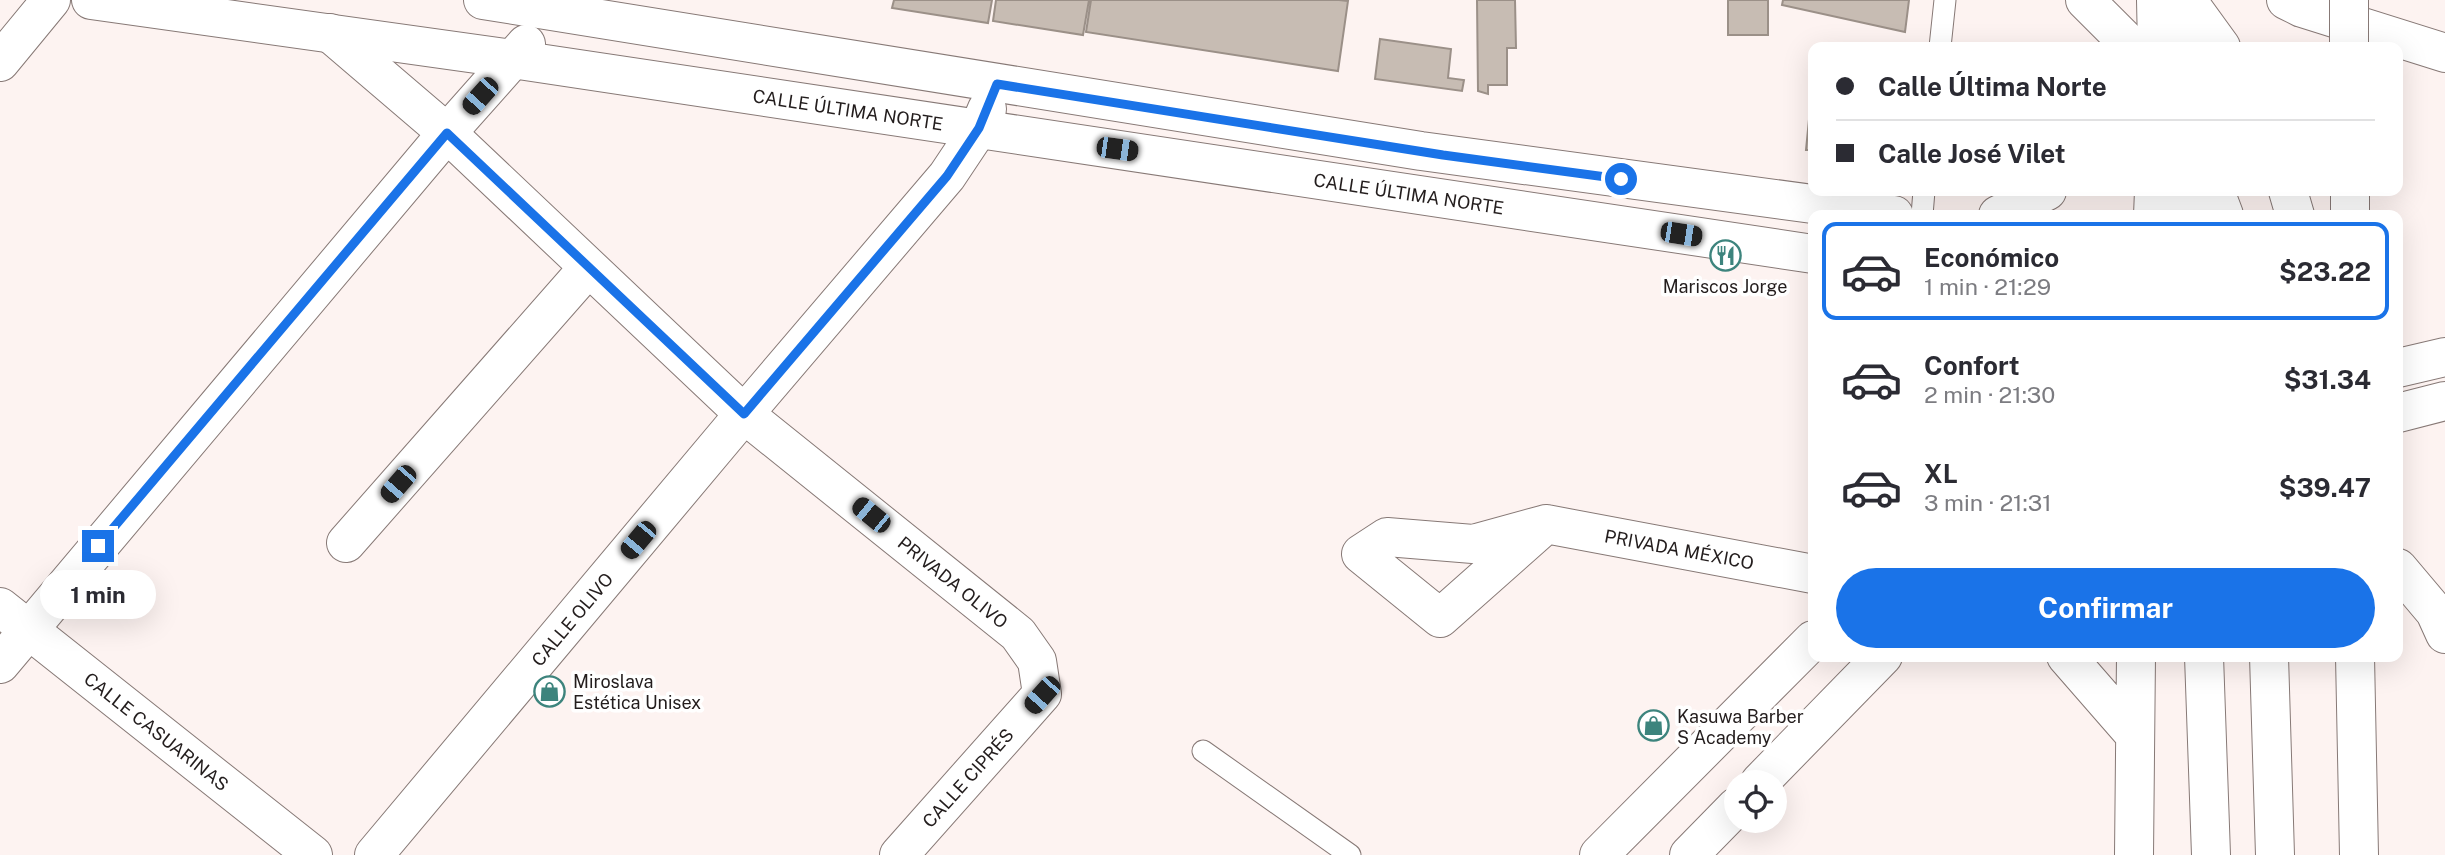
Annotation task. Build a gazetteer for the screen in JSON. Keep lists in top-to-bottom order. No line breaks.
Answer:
{"streets":{"main road":["CALLE ÚLTIMA NORTE","PRIVADA MÉXICO","PRIVADA OLIVO","CALLE OLIVO","CALLE CASUARINAS","CALLE CIPRÉS"]},"crossings":[["CALLE ÚLTIMA NORTE","PRIVADA OLIVO"],["CALLE ÚLTIMA NORTE","CALLE OLIVO"],["PRIVADA OLIVO","CALLE OLIVO"],["PRIVADA OLIVO","CALLE CIPRÉS"]],"places":{"restaurant":["Mariscos Jorge"],"shop":["Miroslava Estética Unisex","Kasuwa Barber S Academy"]},"page":{"banner":["Calle Última Norte","Calle José Vilet"],"list":[{"name":"Económico","note":"1 min · 21:29","value":"$23.22"},{"name":"Confort","note":"2 min · 21:30","value":"$31.34"},{"name":"XL","note":"3 min · 21:31","value":"$39.47"}],"buttons":"Confirmar","bubble":"1 min"}}
